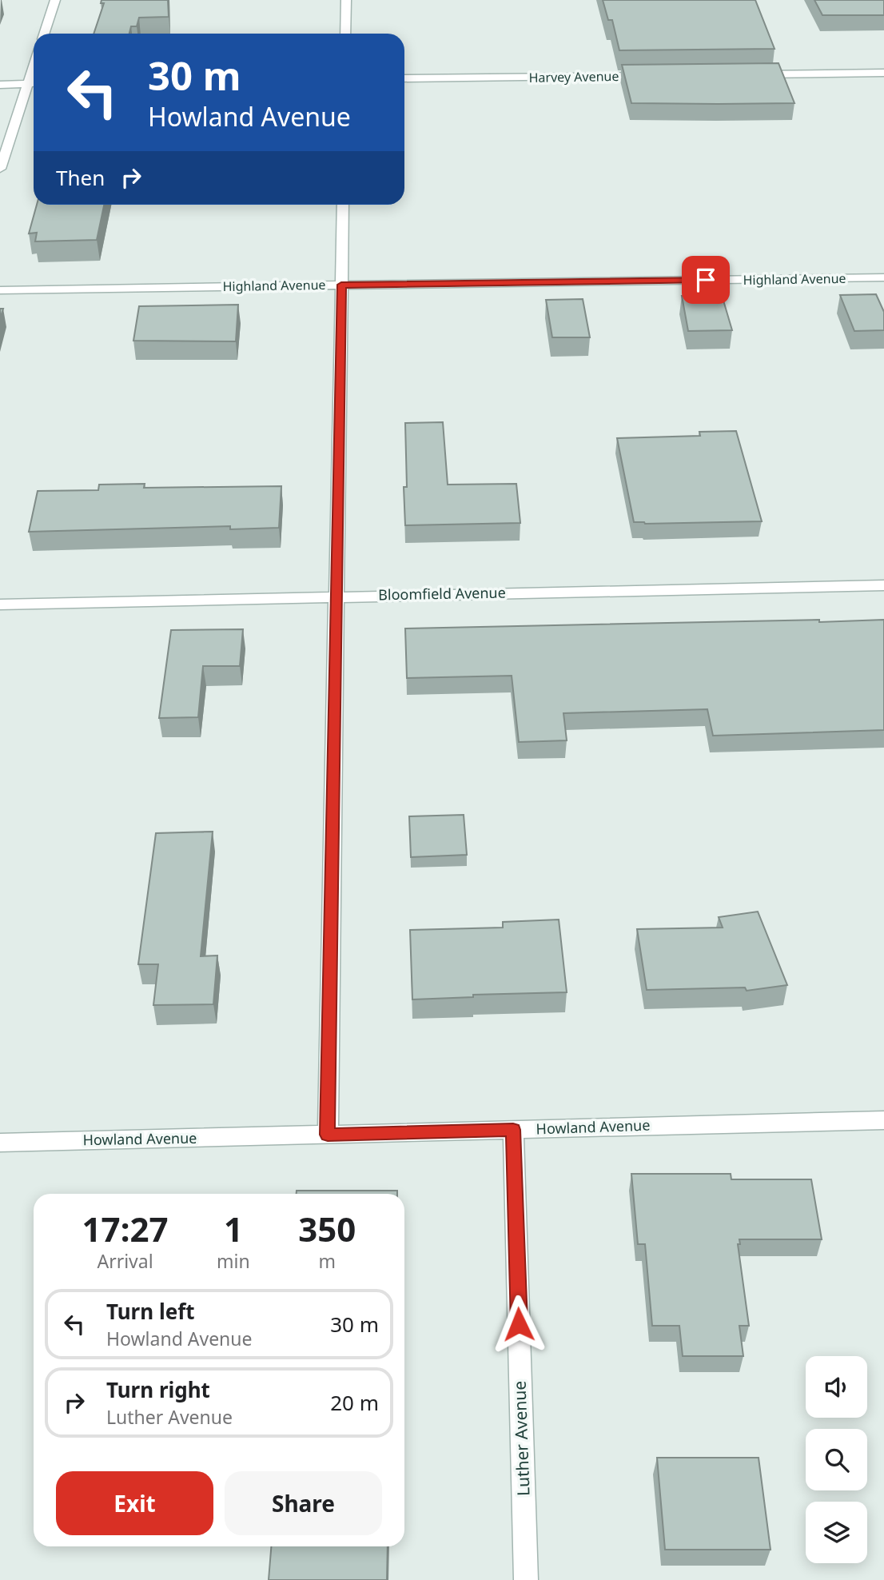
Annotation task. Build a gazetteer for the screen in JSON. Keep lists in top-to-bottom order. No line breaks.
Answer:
{"streets":{"street":["Harvey Avenue","Highland Avenue","Bloomfield Avenue","Howland Avenue","Luther Avenue"]},"crossings":[["Howland Avenue","Luther Avenue"]],"page":{"turn":["30 m","Howland Avenue"],"then":"Then","eta":["17:27","Arrival","1","min","350","m"],"list":[{"name":"Turn left","note":"Howland Avenue","value":"30 m"},{"name":"Turn right","note":"Luther Avenue","value":"20 m"}],"buttons":["Exit","Share"]}}
